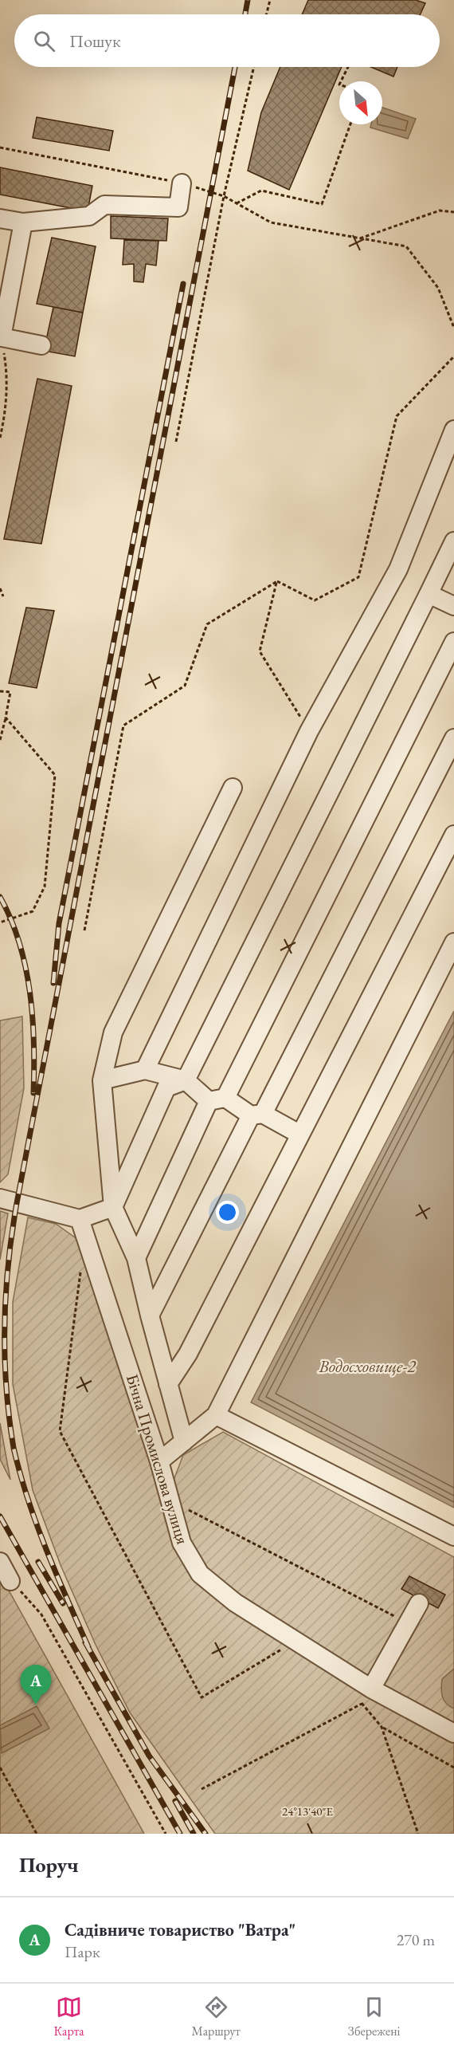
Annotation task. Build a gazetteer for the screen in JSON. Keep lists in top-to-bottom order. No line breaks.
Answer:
{"streets":{"lane":["Бічна Промислова вулиця"]},"water":["Водосховище-2"],"north":"bottom right","page":{"search":"Пошук","pins":"A","heading":"Поруч","list":[{"mark":"A","name":"Садівниче товариство \"Ватра\"","note":"Парк","value":"270 m"}],"nav":["Карта","Маршрут","Збережені"]},"coordinates":["24°13'40\"E"]}
